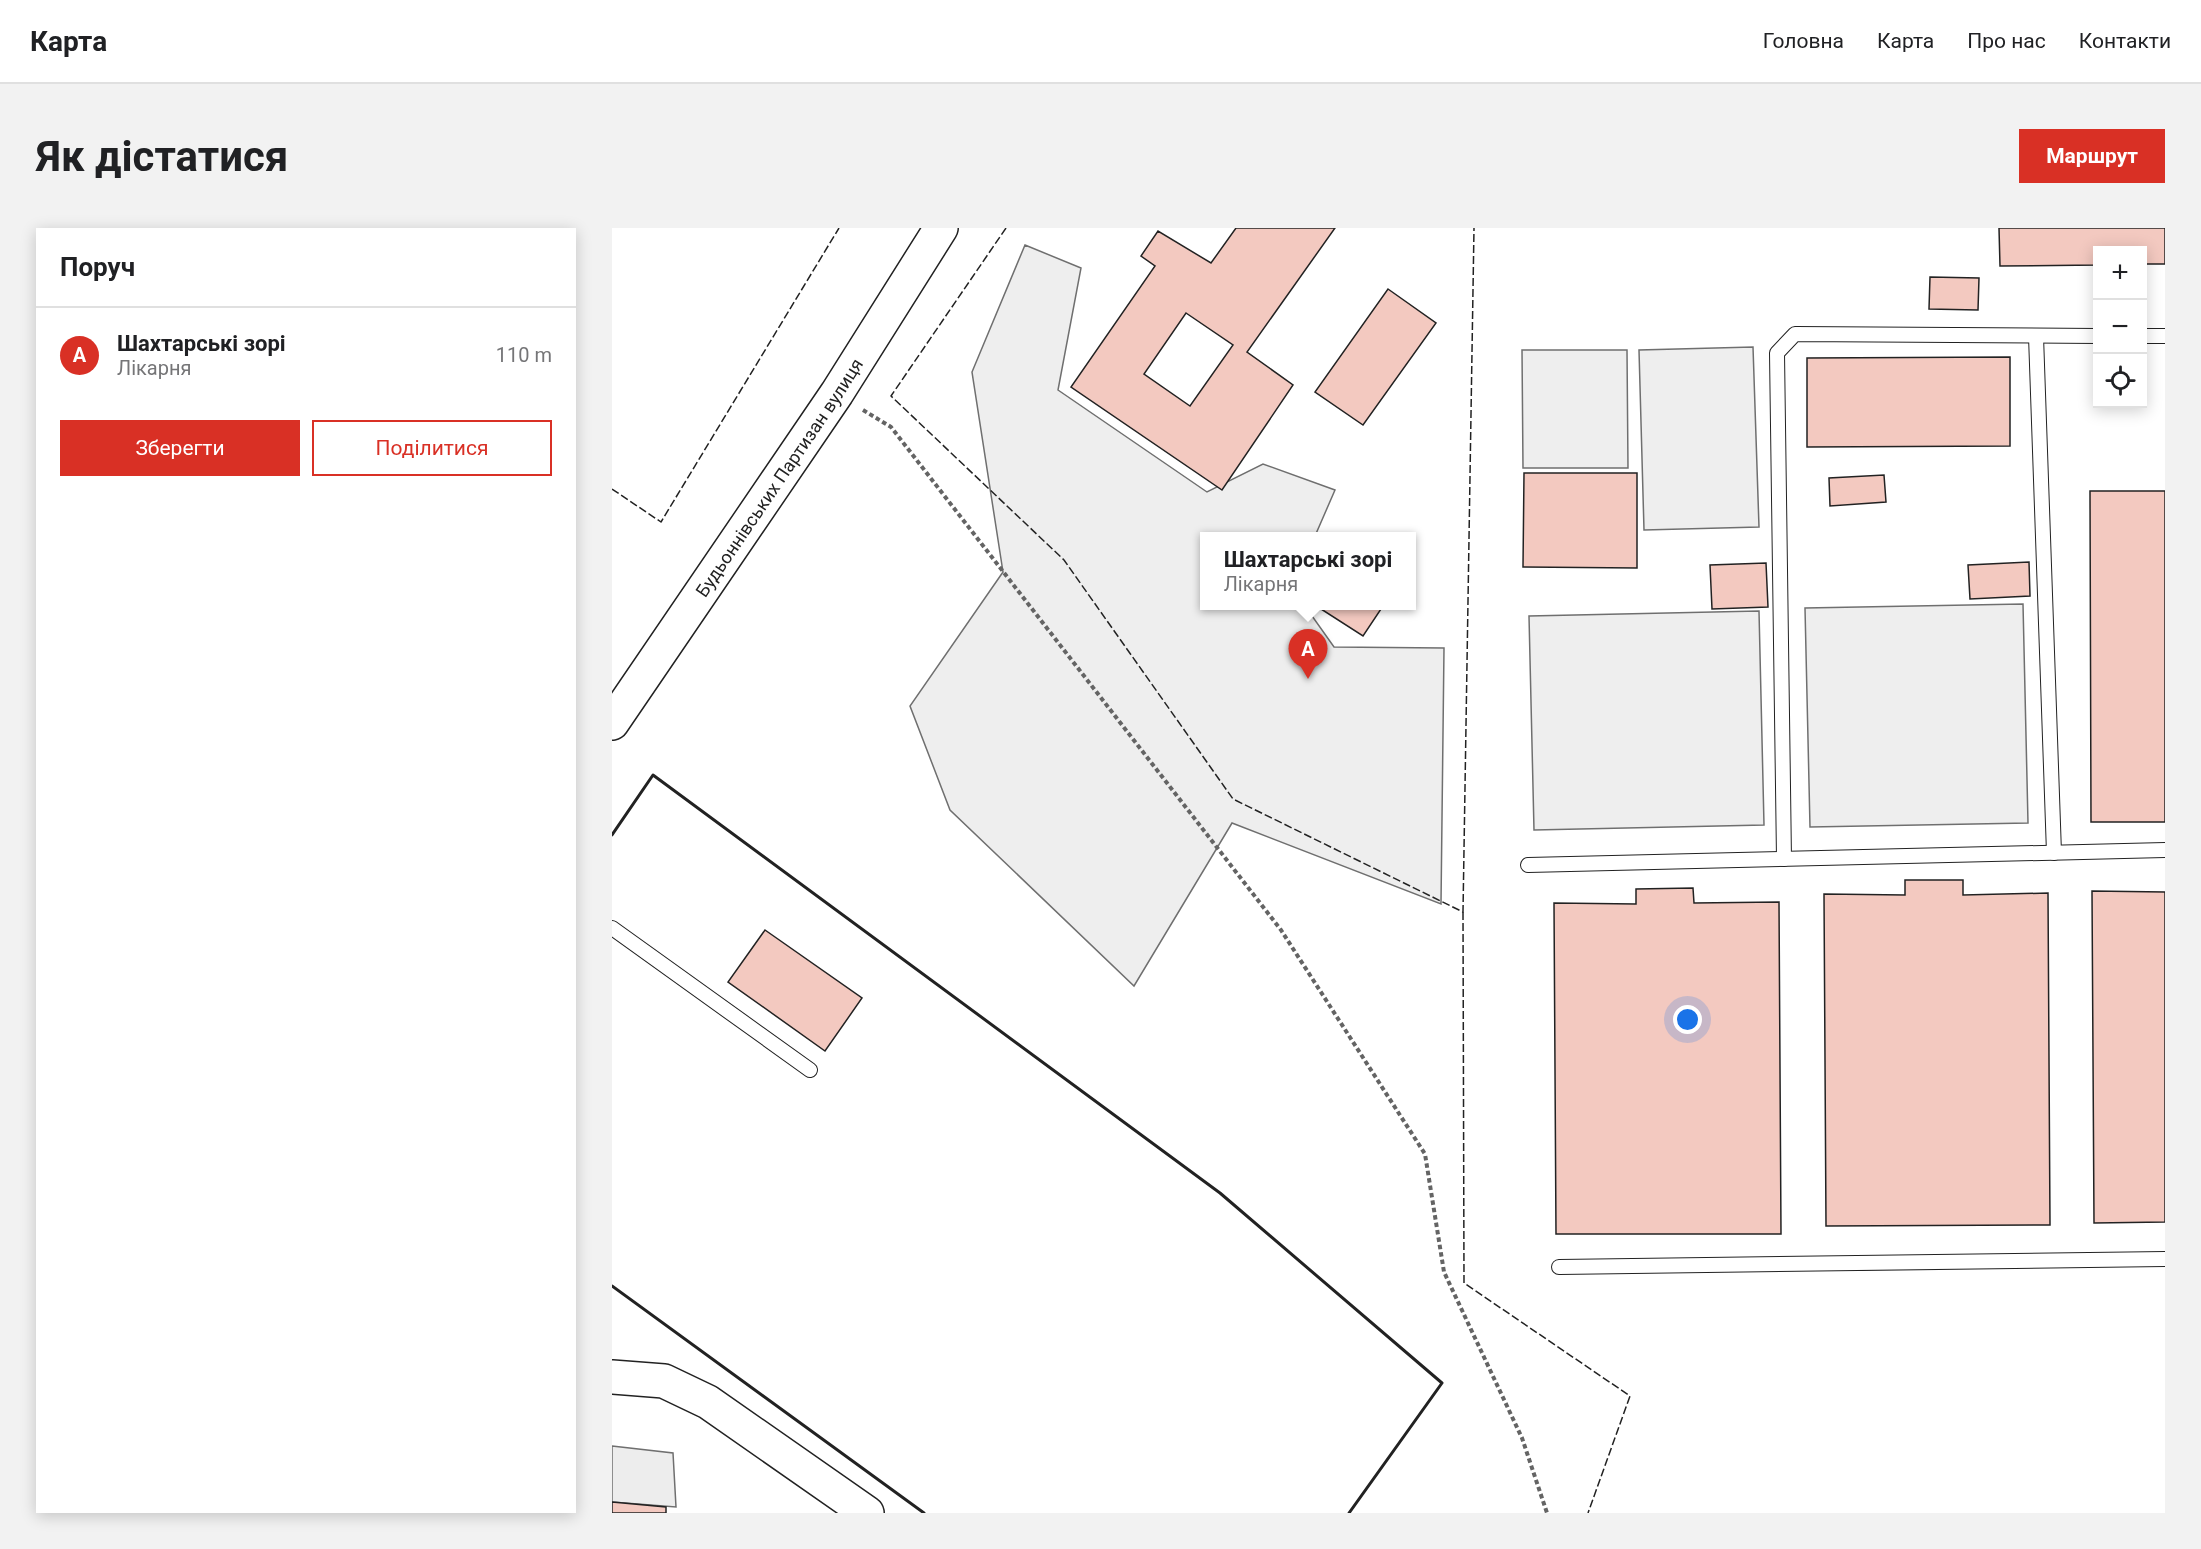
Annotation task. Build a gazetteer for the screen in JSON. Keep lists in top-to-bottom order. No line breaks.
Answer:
{"streets":{"main road":["Будьоннівських Партизан вулиця"]},"page":{"header":"Карта","nav":["Головна","Карта","Про нас","Контакти"],"buttons":["Маршрут",["Зберегти","Поділитися"]],"title":"Як дістатися","heading":"Поруч","map_buttons":["+","−"],"list":[{"mark":"A","name":"Шахтарські зорі","note":"Лікарня","value":"110 m"}],"popup":["Шахтарські зорі","Лікарня"],"pins":"A"}}
